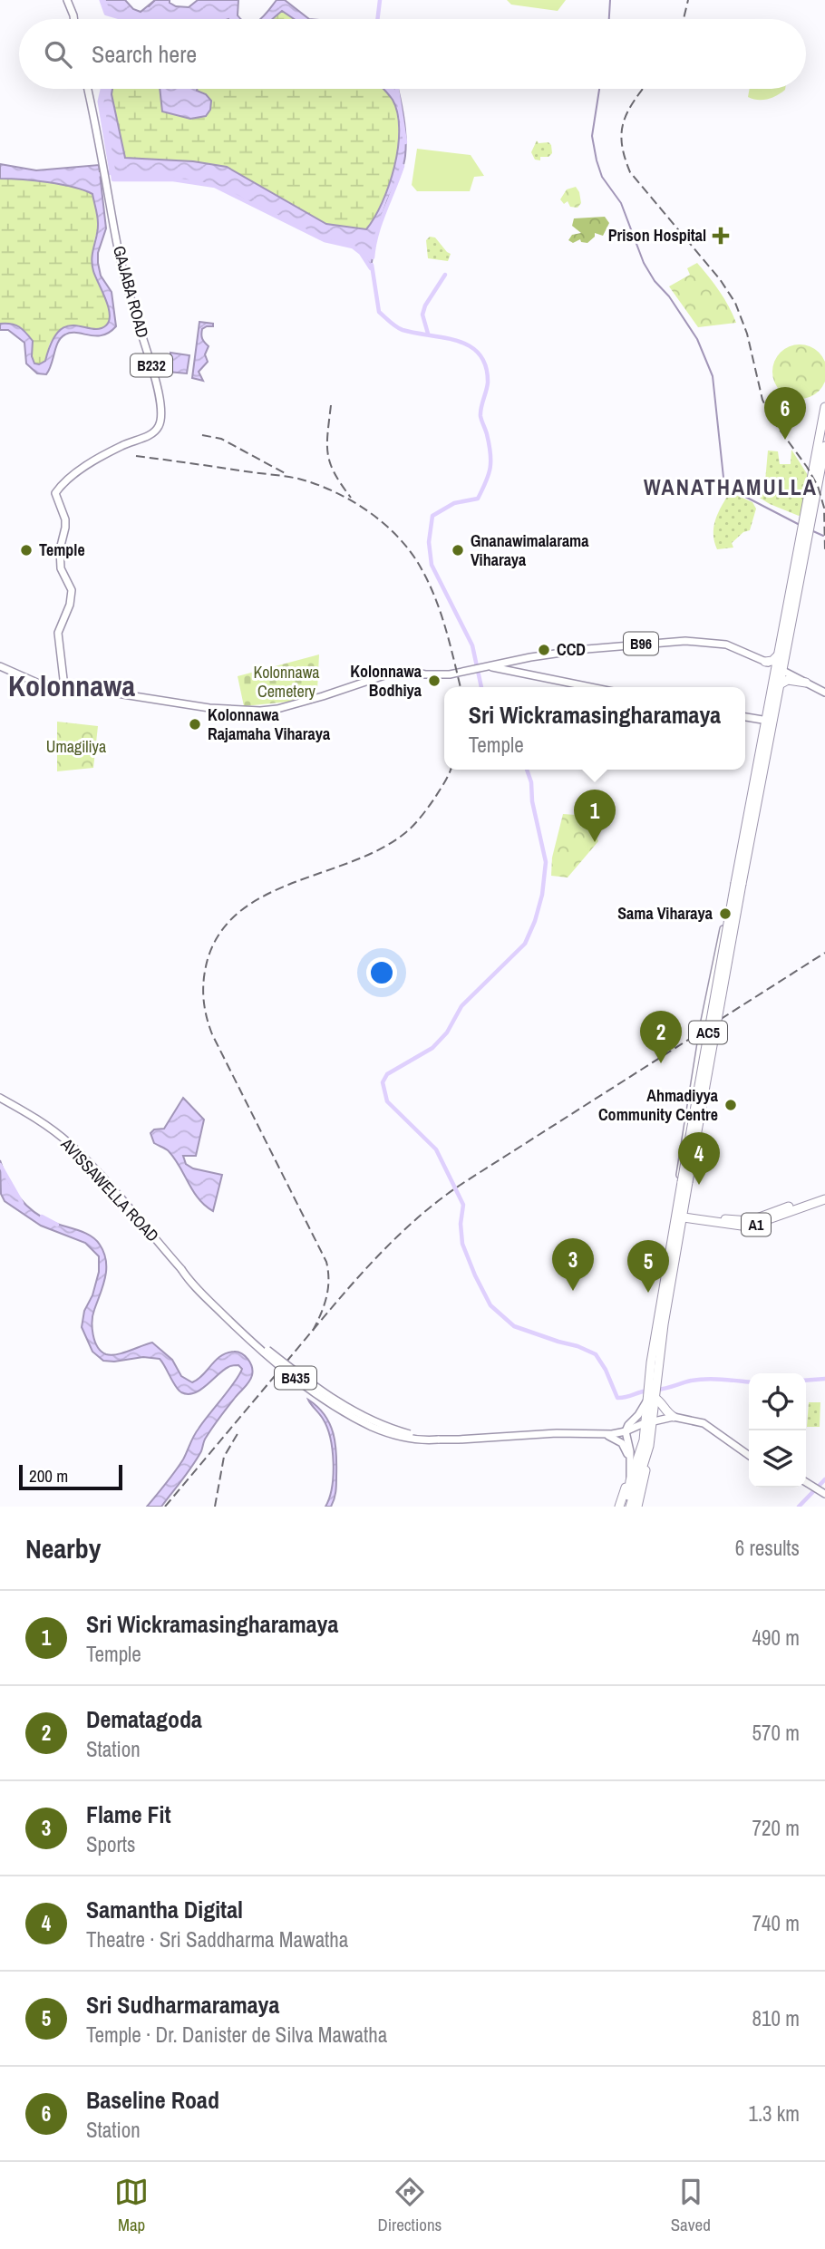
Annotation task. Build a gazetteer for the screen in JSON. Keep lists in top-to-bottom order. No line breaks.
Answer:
{"streets":{"highway":["AC5","A1"],"main road":["GAJABA ROAD","B232","B96","AVISSAWELLA ROAD","B435"]},"crossings":[["GAJABA ROAD","B96"],["B96","AC5"],["AC5","A1"],["AVISSAWELLA ROAD","B435"]],"districts":["WANATHAMULLA","Kolonnawa"],"parks":["Kolonnawa Cemetery","Umagiliya"],"places":{"health":["Prison Hospital"],"other":["Temple","Gnanawimalarama Viharaya","CCD","Kolonnawa Bodhiya","Kolonnawa Rajamaha Viharaya","Sama Viharaya","Ahmadiyya Community Centre"]},"scale_bar":"200 m","page":{"search":"Search here","pins":["6","1","2","4","3","5"],"popup":["Sri Wickramasingharamaya","Temple"],"scale":"200 m","heading":["Nearby","6 results"],"list":[{"mark":"1","name":"Sri Wickramasingharamaya","note":"Temple","value":"490 m"},{"mark":"2","name":"Dematagoda","note":"Station","value":"570 m"},{"mark":"3","name":"Flame Fit","note":"Sports","value":"720 m"},{"mark":"4","name":"Samantha Digital","note":"Theatre · Sri Saddharma Mawatha","value":"740 m"},{"mark":"5","name":"Sri Sudharmaramaya","note":"Temple · Dr. Danister de Silva Mawatha","value":"810 m"},{"mark":"6","name":"Baseline Road","note":"Station","value":"1.3 km"}],"nav":["Map","Directions","Saved"]}}
